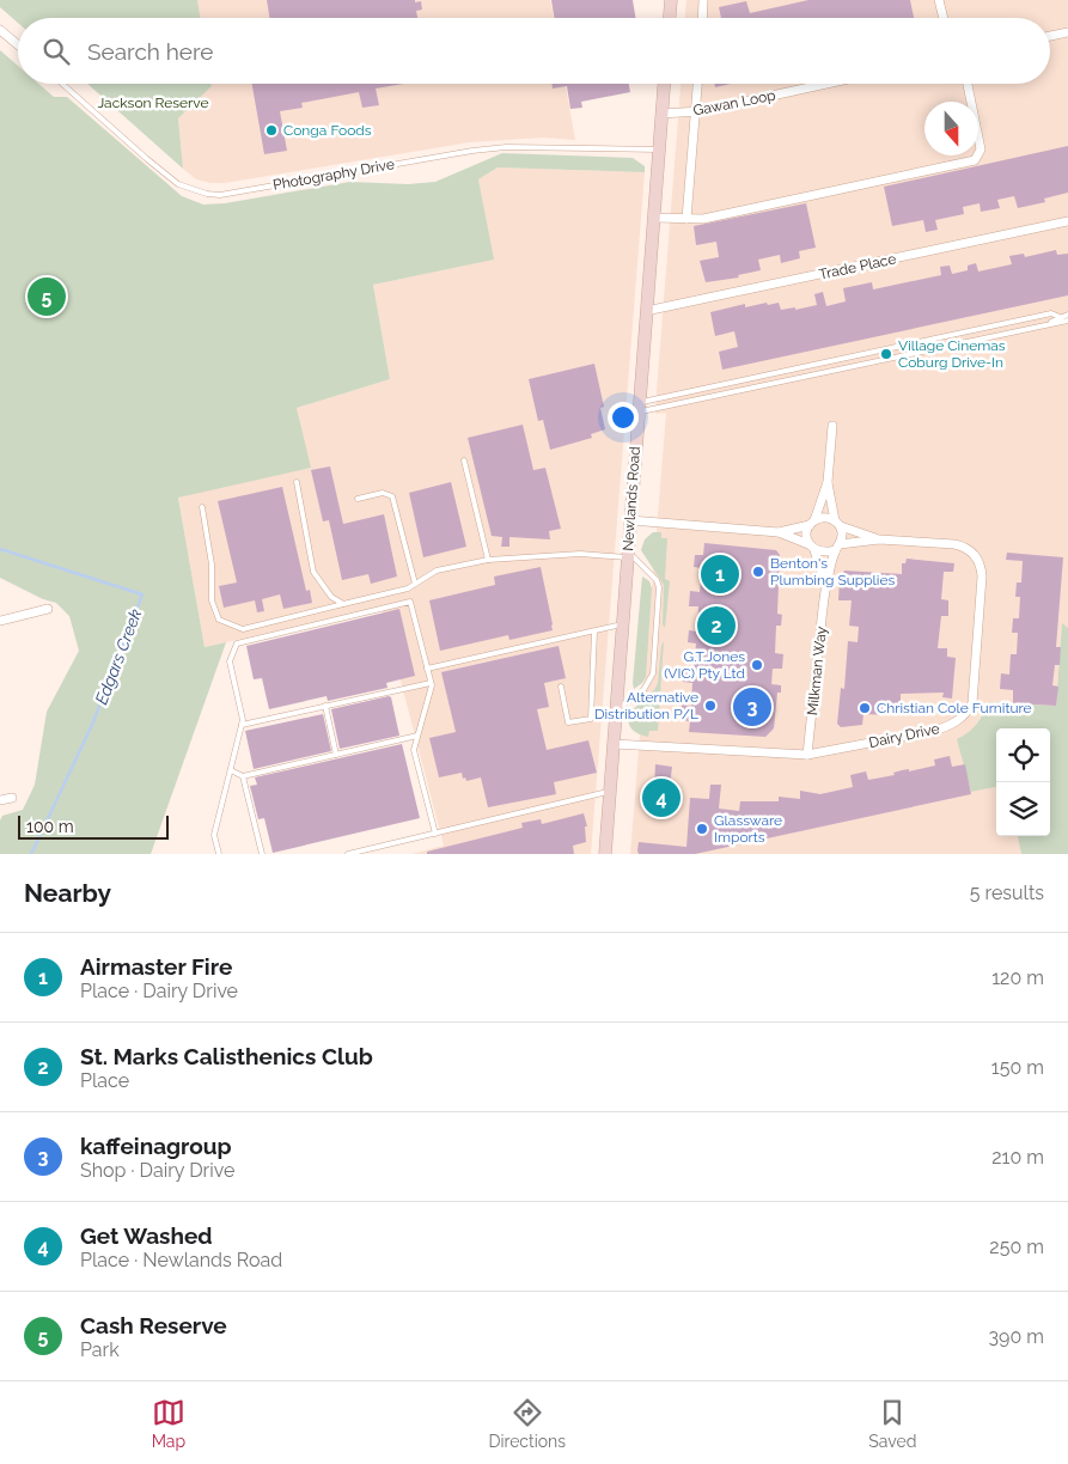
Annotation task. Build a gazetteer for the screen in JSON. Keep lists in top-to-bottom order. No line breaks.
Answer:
{"streets":{"street":["Gawan Loop","Trade Place","Newlands Road","Milkman Way","Dairy Drive"],"lane":["Photography Drive"]},"crossings":[["Gawan Loop","Newlands Road"],["Photography Drive","Newlands Road"],["Trade Place","Newlands Road"],["Newlands Road","Dairy Drive"],["Milkman Way","Dairy Drive"]],"water":["Edgars Creek"],"parks":["Jackson Reserve"],"places":["Conga Foods","Village Cinemas Coburg Drive-In","Benton's Plumbing Supplies","G.T.Jones (VIC) Pty Ltd","Alternative Distribution P/L","Christian Cole Furniture","Glassware Imports"],"scale_bar":"100 m","north":"bottom","page":{"search":"Search here","pins":["5","1","2","3","4"],"scale":"100 m","heading":["Nearby","5 results"],"list":[{"mark":"1","name":"Airmaster Fire","note":"Place · Dairy Drive","value":"120 m"},{"mark":"2","name":"St. Marks Calisthenics Club","note":"Place","value":"150 m"},{"mark":"3","name":"kaffeinagroup","note":"Shop · Dairy Drive","value":"210 m"},{"mark":"4","name":"Get Washed","note":"Place · Newlands Road","value":"250 m"},{"mark":"5","name":"Cash Reserve","note":"Park","value":"390 m"}],"nav":["Map","Directions","Saved"]}}
